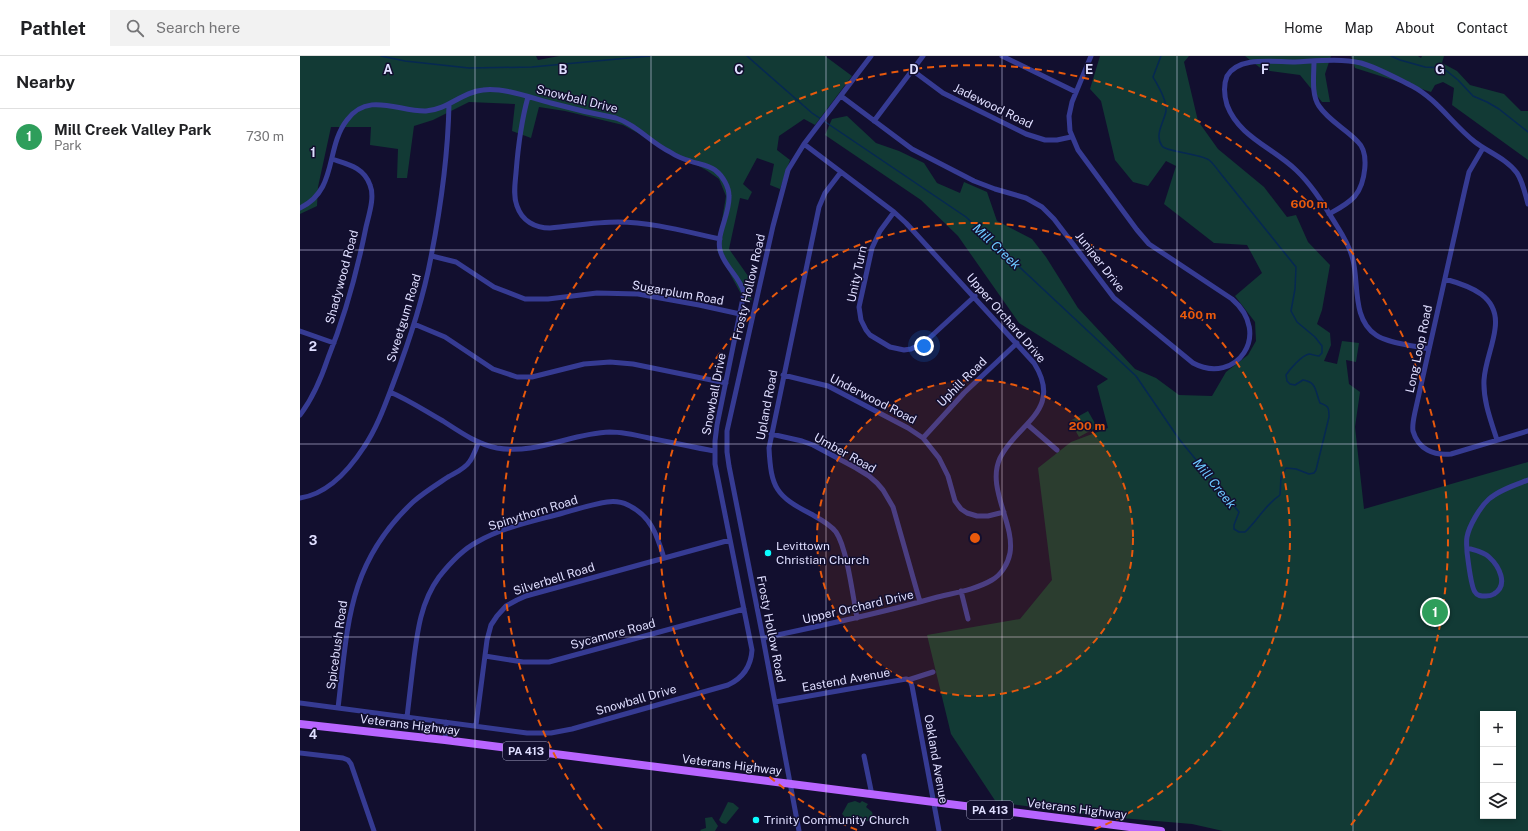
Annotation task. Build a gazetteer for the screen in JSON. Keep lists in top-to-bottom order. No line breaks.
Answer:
{"streets":{"main road":["Veterans Highway","PA 413"],"street":["Snowball Drive","Jadewood Road","Juniper Drive","Unity Turn","Shadywood Road","Frosty Hollow Road","Sugarplum Road","Sweetgum Road","Upper Orchard Drive","Long Loop Road","Uphill Road","Underwood Road","Upland Road","Umber Road","Spinythorn Road","Silverbell Road","Sycamore Road","Spicebush Road","Eastend Avenue","Oakland Avenue"]},"crossings":[["Snowball Drive","Shadywood Road"],["Snowball Drive","Sugarplum Road"],["Snowball Drive","Sweetgum Road"],["Snowball Drive","Spinythorn Road"],["Snowball Drive","Silverbell Road"],["Snowball Drive","Sycamore Road"],["Snowball Drive","Spicebush Road"],["Jadewood Road","Juniper Drive"],["Juniper Drive","Frosty Hollow Road"],["Unity Turn","Upper Orchard Drive"],["Frosty Hollow Road","Upper Orchard Drive"],["Frosty Hollow Road","Eastend Avenue"],["Frosty Hollow Road","Veterans Highway"],["Sugarplum Road","Sweetgum Road"],["Upper Orchard Drive","Uphill Road"],["Upper Orchard Drive","Underwood Road"],["Upper Orchard Drive","Upland Road"],["Upper Orchard Drive","Umber Road"],["Uphill Road","Underwood Road"],["Underwood Road","Upland Road"],["Upland Road","Umber Road"],["Spinythorn Road","Silverbell Road"],["Silverbell Road","Sycamore Road"],["Eastend Avenue","Oakland Avenue"],["Veterans Highway","Oakland Avenue"]],"water":["Mill Creek"],"places":["Levittown Christian Church","Trinity Community Church"],"page":{"header":"Pathlet","search":"Search here","nav":["Home","Map","About","Contact"],"heading":"Nearby","list":[{"mark":"1","name":"Mill Creek Valley Park","note":"Park","value":"730 m"}],"pins":"1","map_buttons":["+","−"]},"grid":{"columns":["A","B","C","D","E","F","G"],"rows":["1","2","3","4"]},"rings":["600 m","400 m","200 m"]}
